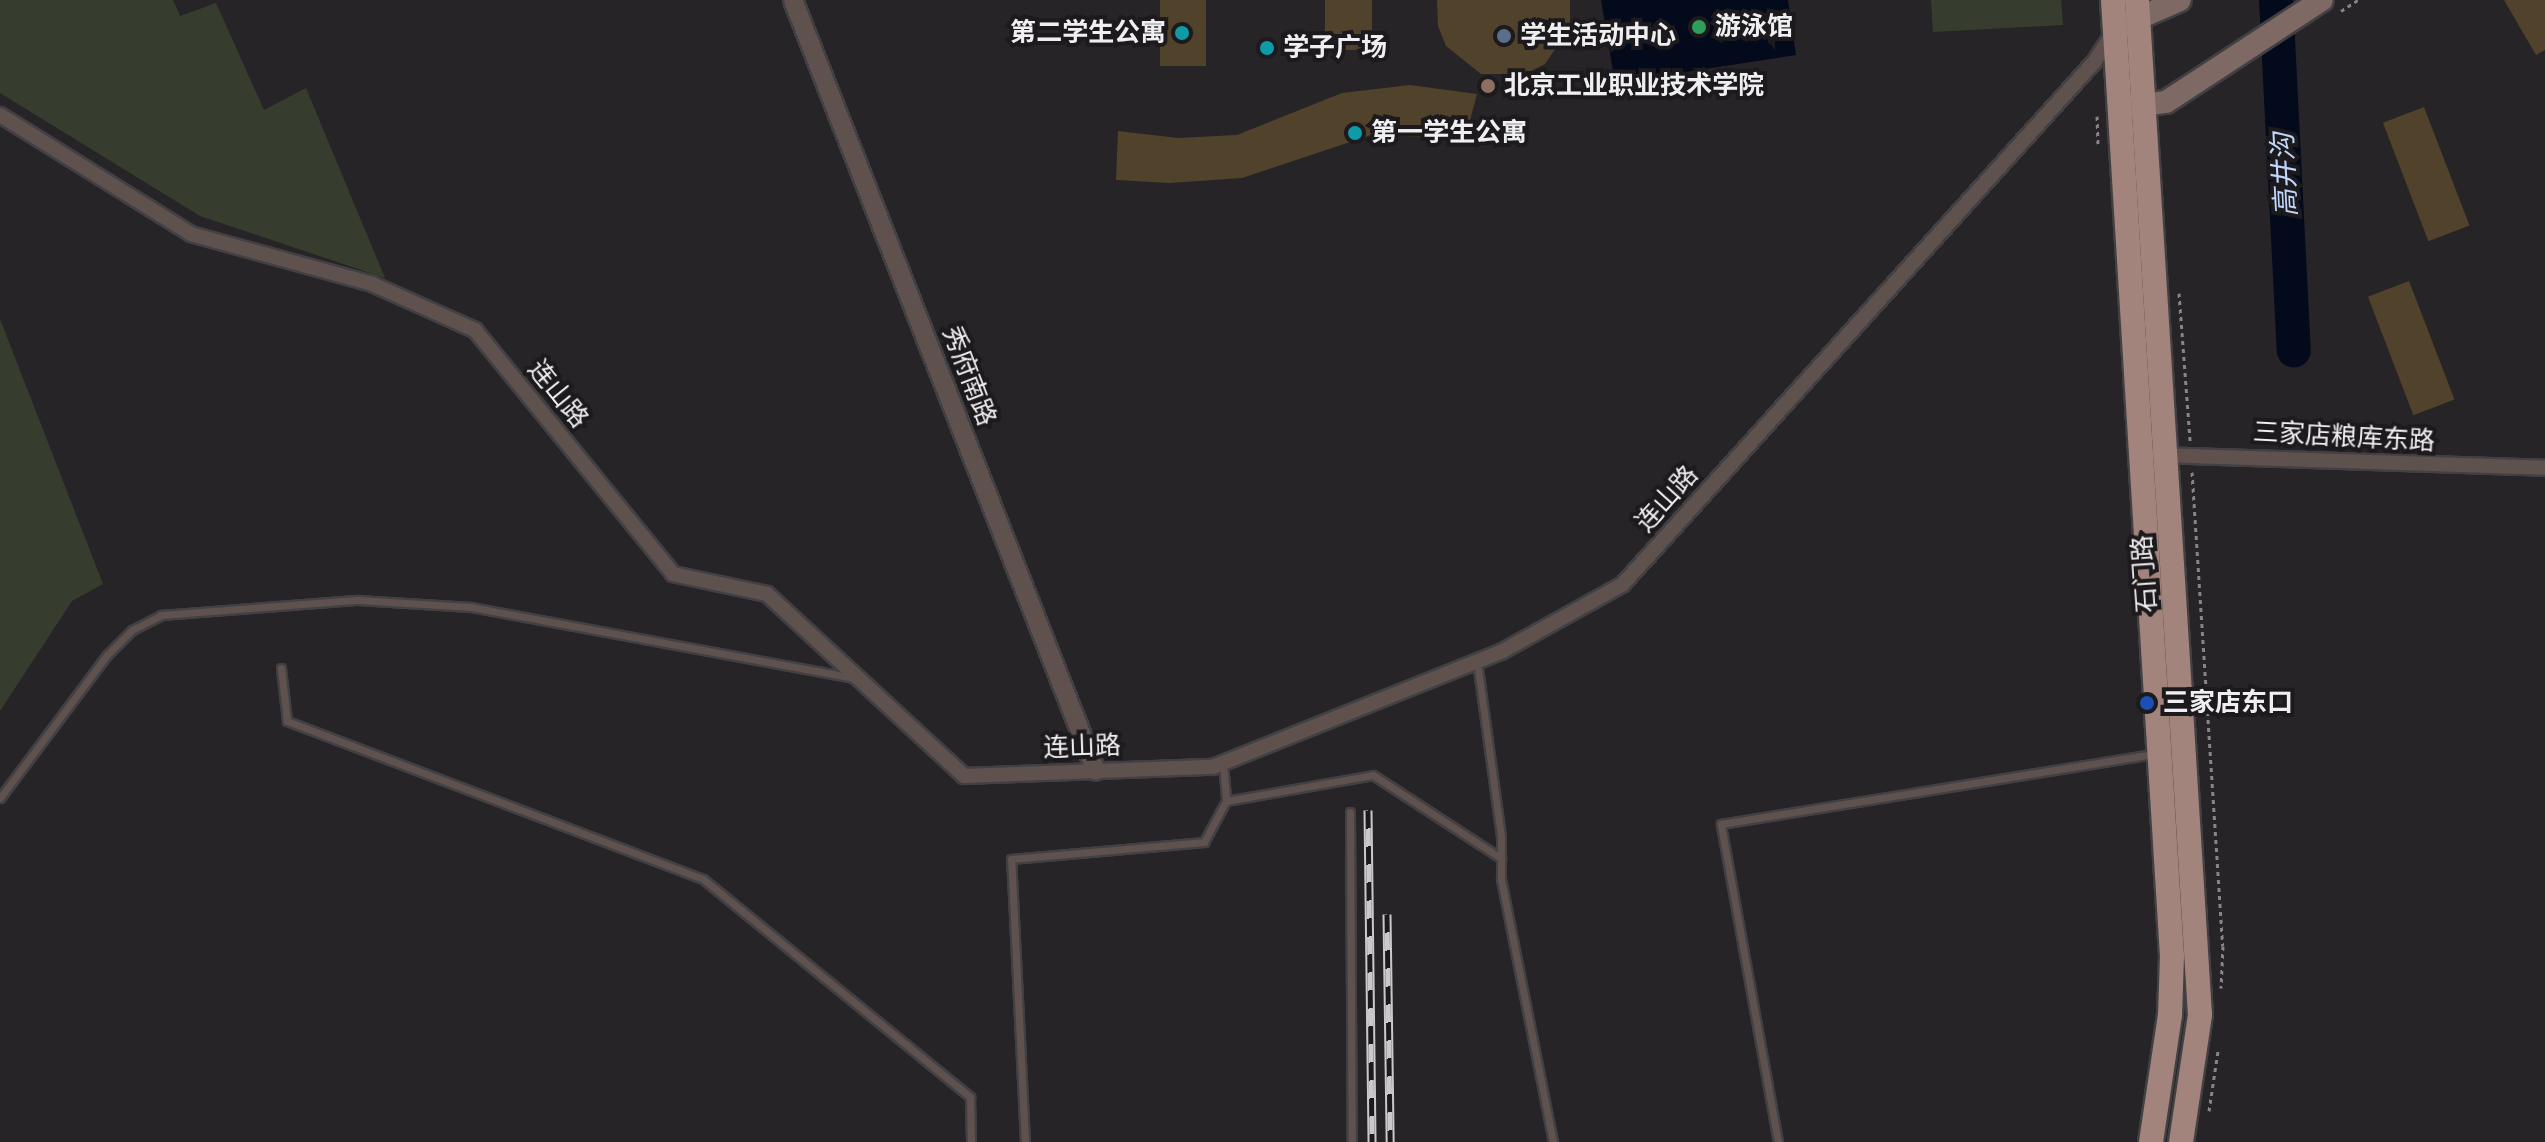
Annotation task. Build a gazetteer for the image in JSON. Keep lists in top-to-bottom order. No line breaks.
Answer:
{"streets":{"highway":["石门路"],"street":["秀府南路","连山路","三家店粮库东路"]},"crossings":[["秀府南路","连山路"],["连山路","石门路"],["三家店粮库东路","石门路"]],"water":["高井沟"],"places":["游泳馆","第二学生公寓","学生活动中心","学子广场","北京工业职业技术学院","第一学生公寓","三家店东口"]}
